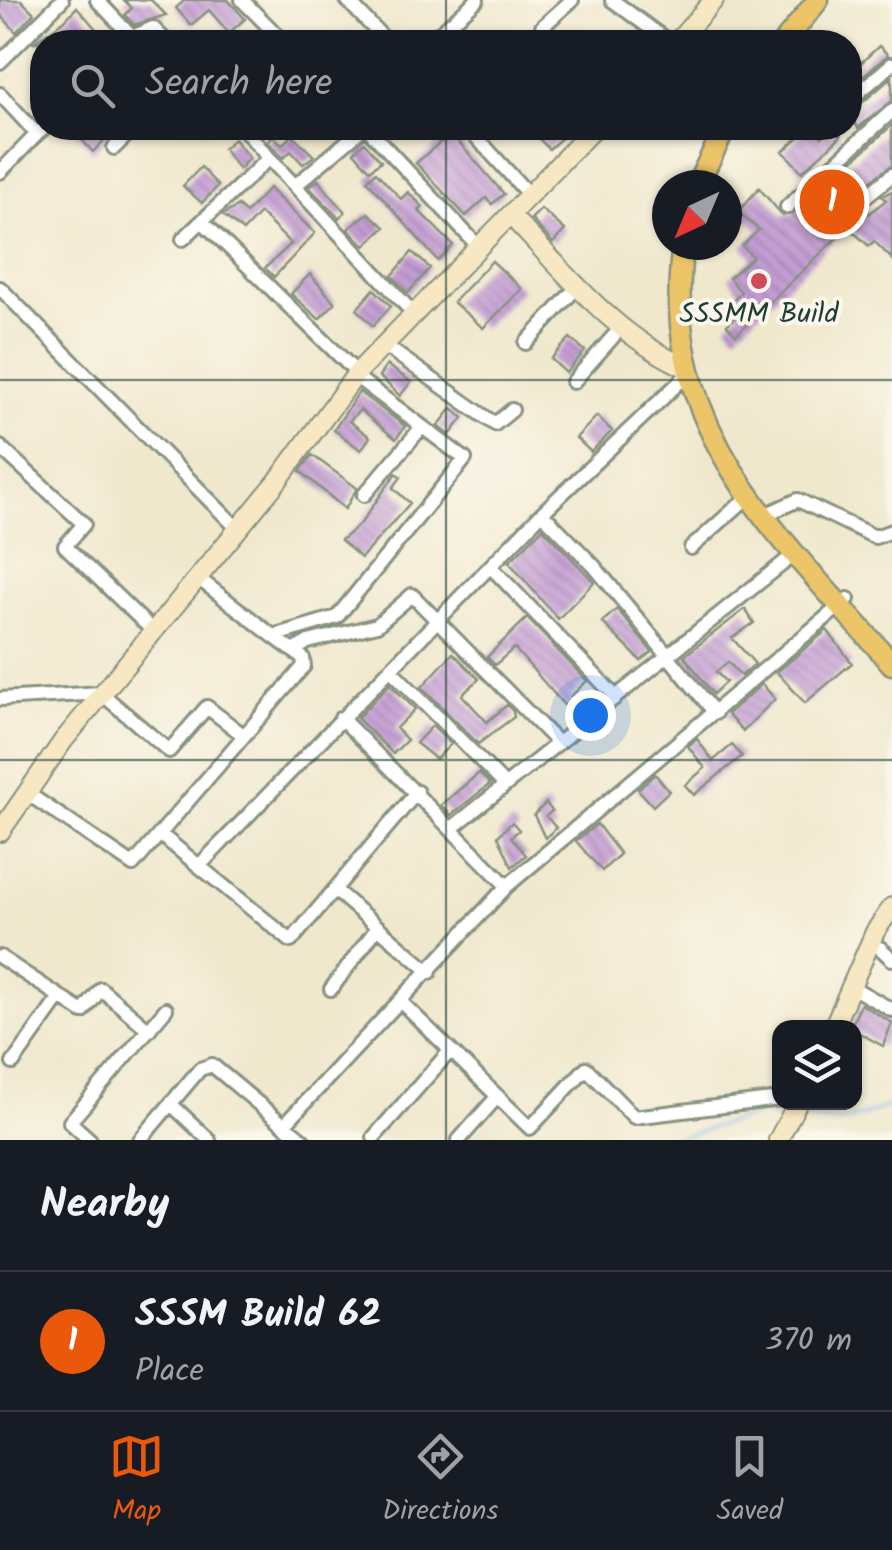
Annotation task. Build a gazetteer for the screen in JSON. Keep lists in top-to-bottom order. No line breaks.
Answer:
{"places":["SSSMM Build"],"north":"bottom left","page":{"search":"Search here","pins":"1","heading":"Nearby","list":[{"mark":"1","name":"SSSM Build 62","note":"Place","value":"370 m"}],"nav":["Map","Directions","Saved"]}}
